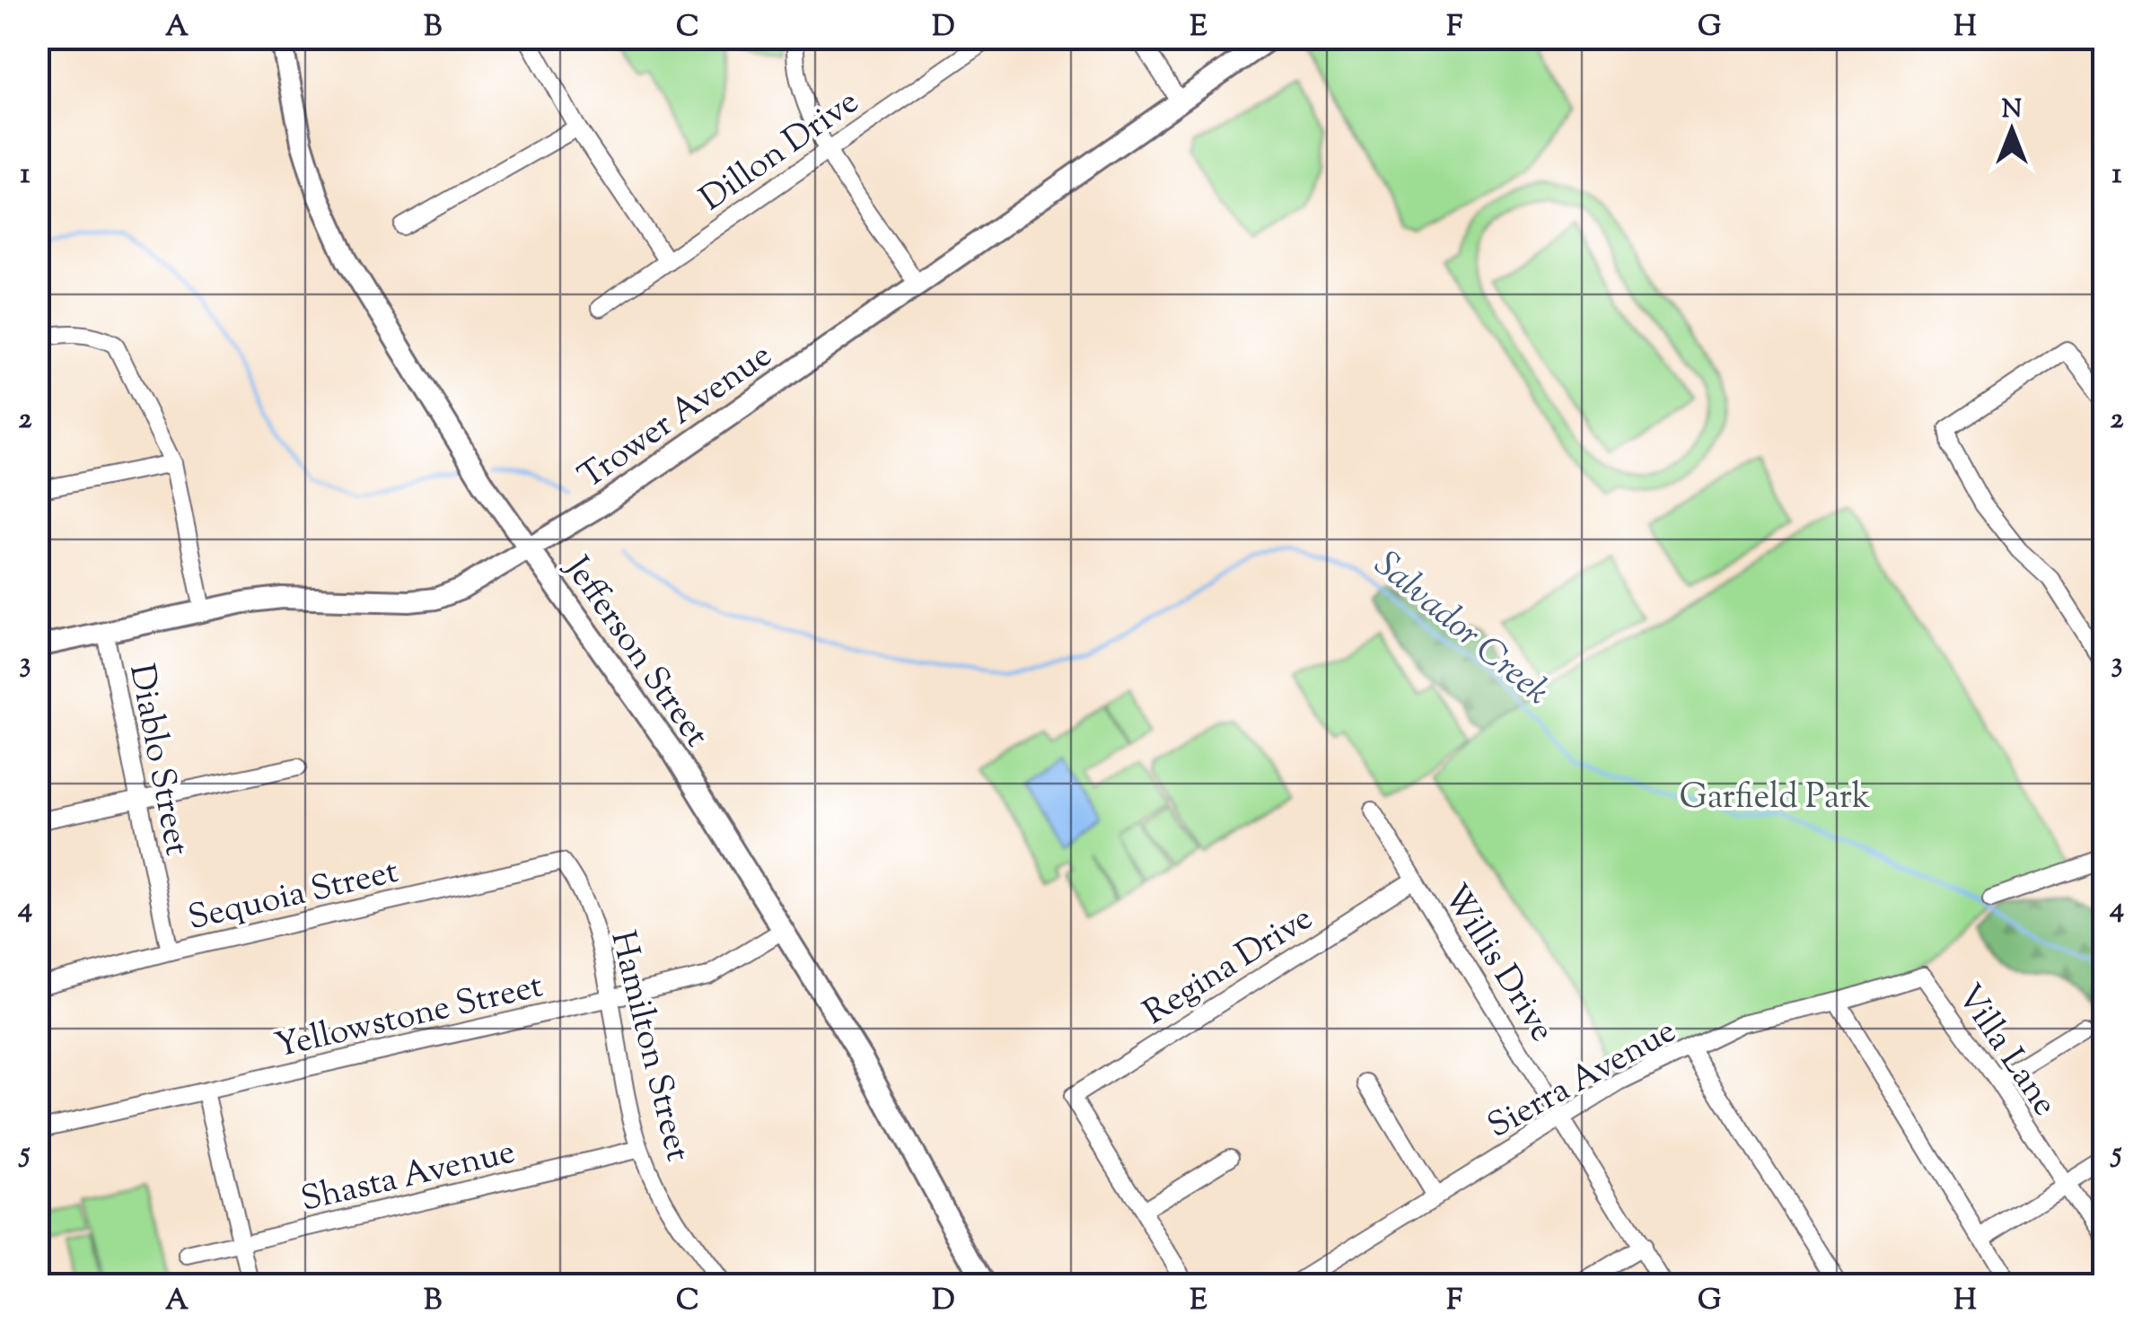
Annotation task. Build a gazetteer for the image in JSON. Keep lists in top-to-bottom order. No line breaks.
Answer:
{"streets":{"main road":["Trower Avenue","Jefferson Street"],"street":["Dillon Drive","Diablo Street","Sequoia Street","Willis Drive","Regina Drive","Yellowstone Street","Hamilton Street","Villa Lane","Sierra Avenue","Shasta Avenue"]},"crossings":[["Trower Avenue","Jefferson Street"],["Trower Avenue","Diablo Street"],["Jefferson Street","Yellowstone Street"],["Diablo Street","Sequoia Street"],["Sequoia Street","Hamilton Street"],["Willis Drive","Regina Drive"],["Willis Drive","Sierra Avenue"],["Yellowstone Street","Hamilton Street"],["Hamilton Street","Shasta Avenue"],["Villa Lane","Sierra Avenue"]],"water":["Salvador Creek"],"parks":["Garfield Park"],"north":"top","grid":{"columns":["A","B","C","D","E","F","G","H"],"rows":["1","2","3","4","5"]}}
